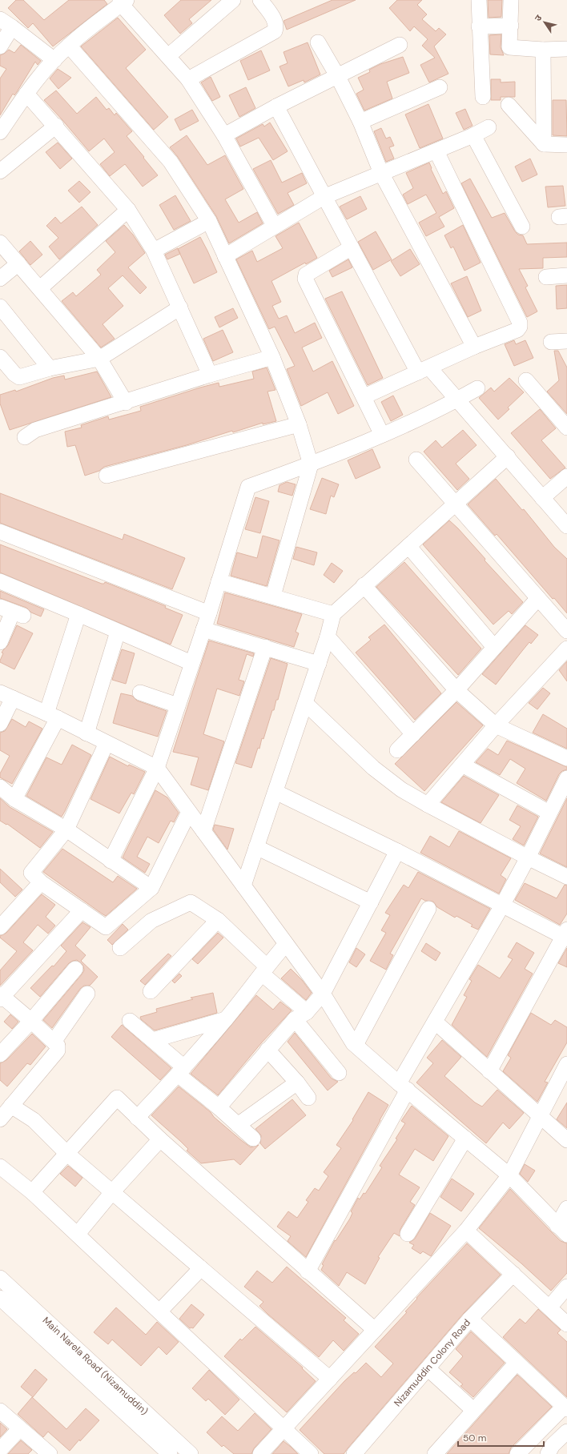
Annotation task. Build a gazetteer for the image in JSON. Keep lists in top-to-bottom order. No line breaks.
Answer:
{"streets":{"street":["Nizamuddin Colony Road","Main Narela Road (Nizamuddin)"]},"scale_bar":"50 m","north":"top left"}
